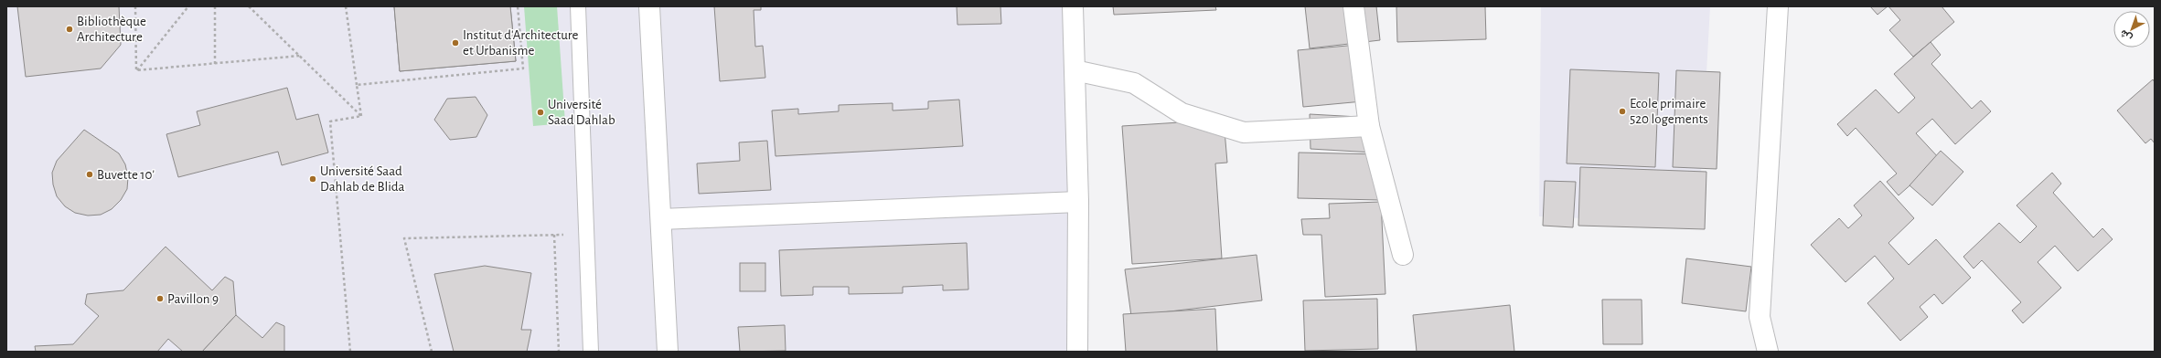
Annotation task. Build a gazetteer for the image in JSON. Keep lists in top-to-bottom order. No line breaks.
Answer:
{"places":["Bibliothèque Architecture","Institut d'Architecture et Urbanisme","Ecole primaire 520 logements","Université Saad Dahlab","Buvette 10'","Université Saad Dahlab de Blida","Pavillon 9"],"north":"bottom left"}
